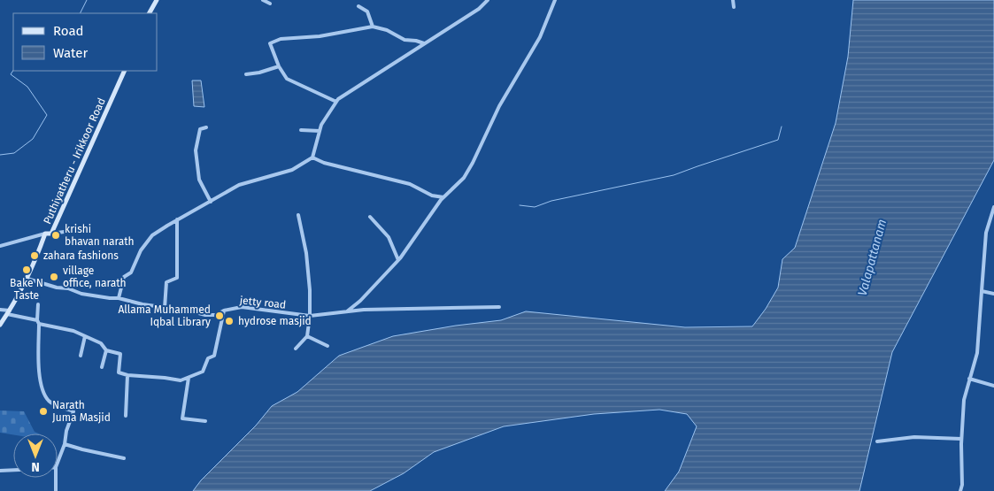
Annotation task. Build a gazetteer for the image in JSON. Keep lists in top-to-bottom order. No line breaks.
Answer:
{"streets":{"main road":["Puthiyatheru - Irikkoor Road"],"street":["jetty road"]},"crossings":[["Puthiyatheru - Irikkoor Road","jetty road"]],"water":["Valapattanam"],"places":["krishi bhavan narath","zahara fashions","Bake N Taste","village office, narath","Allama Muhammed Iqbal Library","hydrose masjid","Narath Juma Masjid"],"legend":["Road","Water"],"north":"bottom"}
